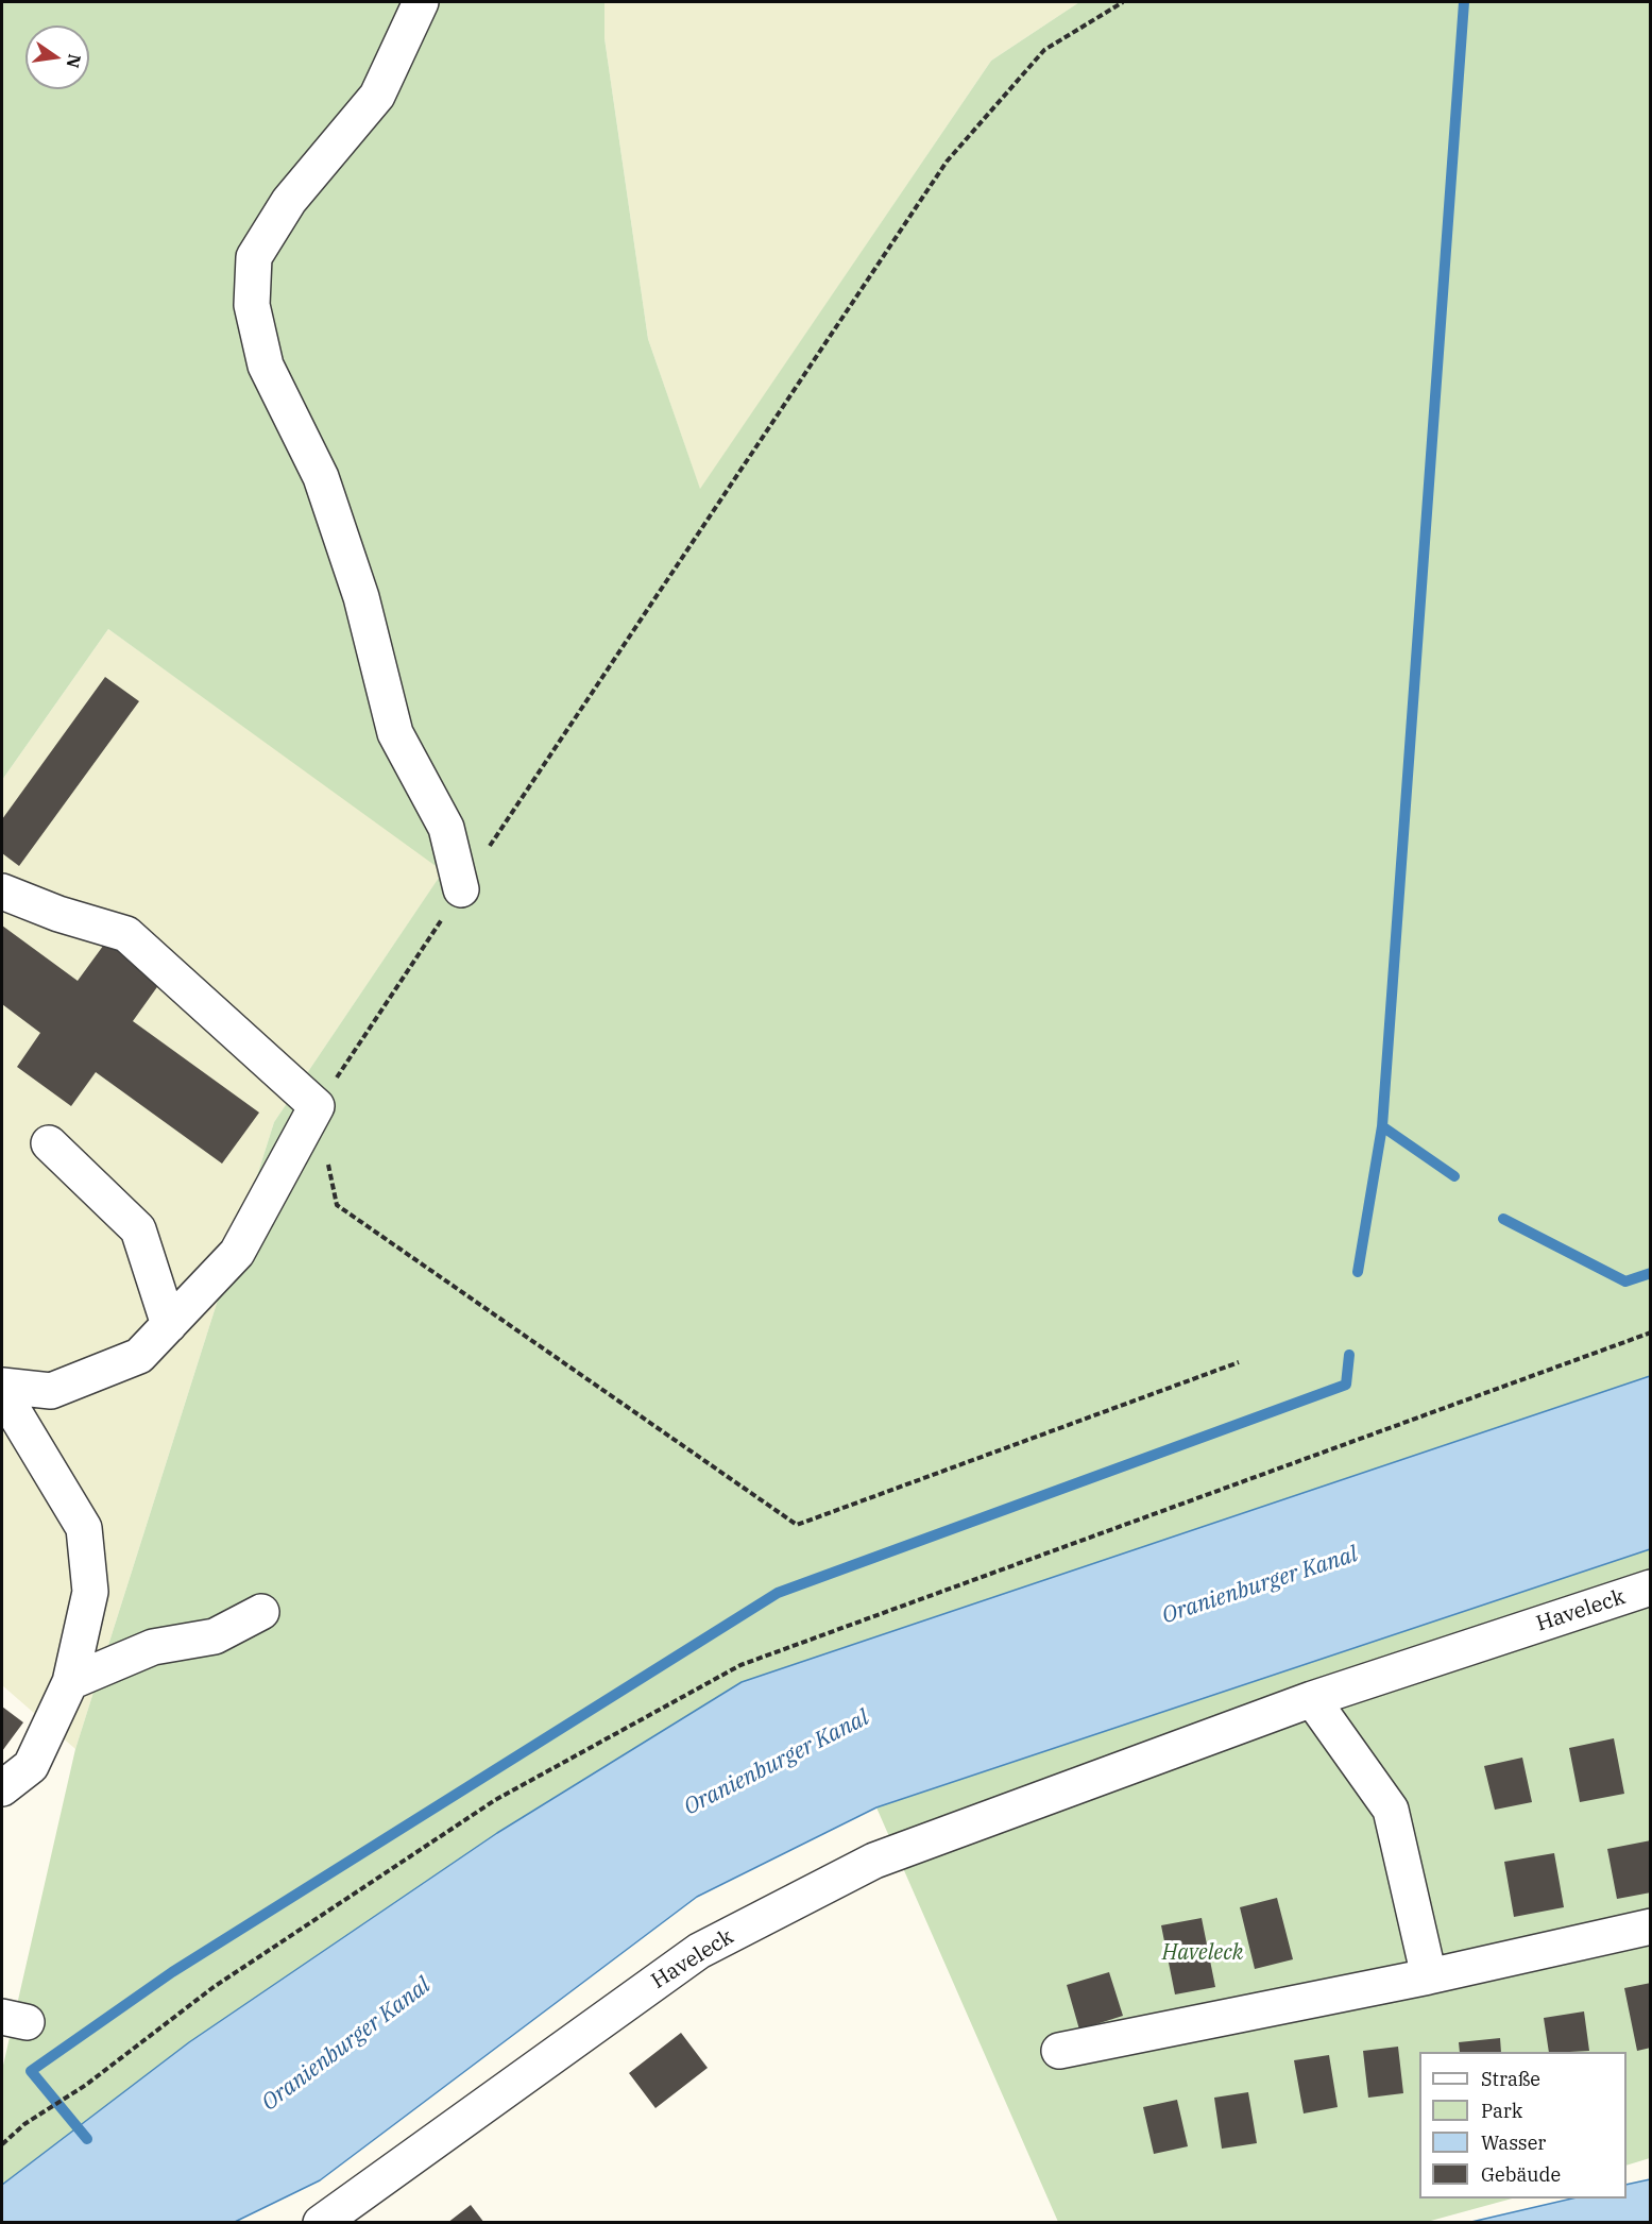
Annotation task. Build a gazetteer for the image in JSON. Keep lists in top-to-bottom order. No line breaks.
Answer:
{"streets":{"street":["Haveleck"]},"water":["Oranienburger Kanal"],"parks":["Haveleck"],"legend":["Straße","Park","Wasser","Gebäude"],"north":"right"}
